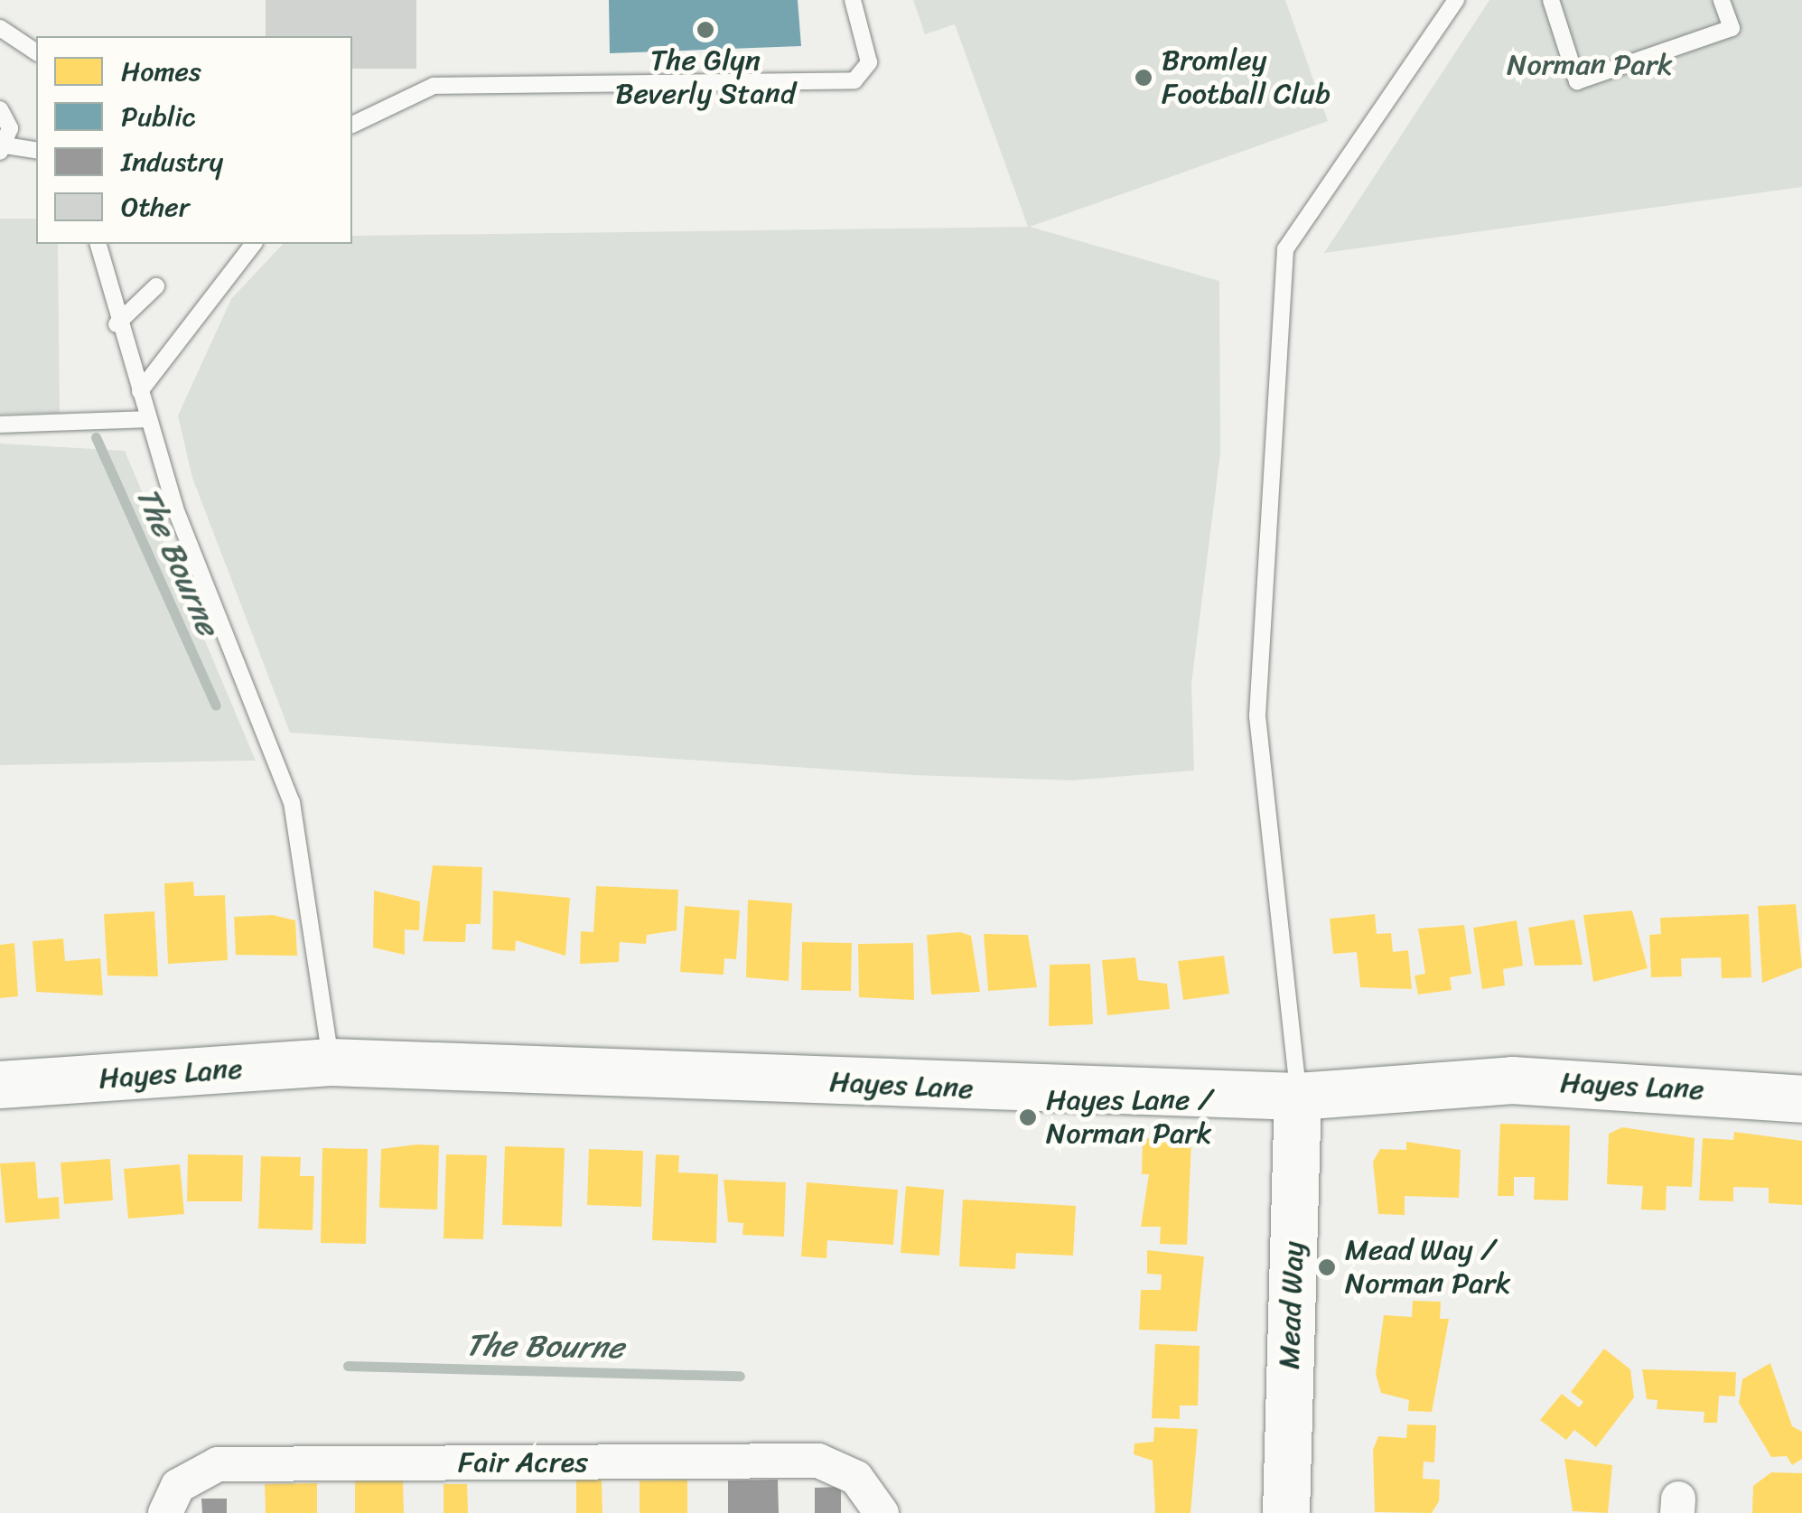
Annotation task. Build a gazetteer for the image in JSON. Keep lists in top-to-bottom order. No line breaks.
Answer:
{"streets":{"main road":["Hayes Lane","Mead Way"],"street":["Fair Acres"]},"crossings":[["Hayes Lane","Mead Way"]],"water":["The Bourne"],"parks":["Norman Park"],"places":["The Glyn Beverly Stand","Bromley Football Club","Hayes Lane / Norman Park","Mead Way / Norman Park"],"legend":["Homes","Public","Industry","Other"]}
